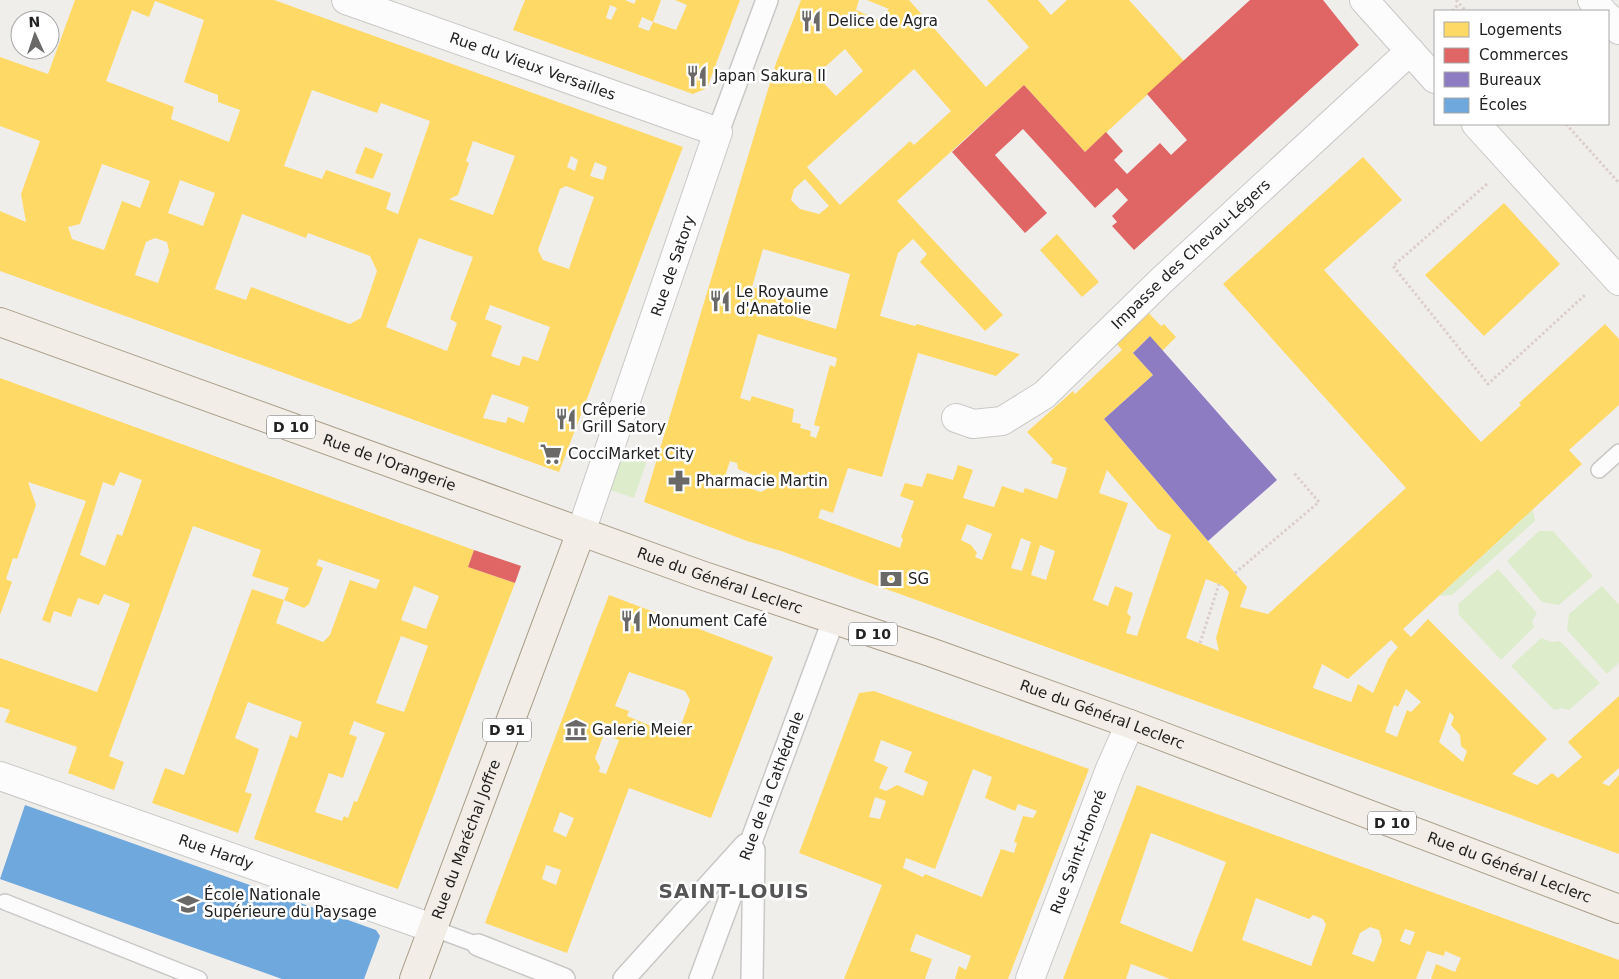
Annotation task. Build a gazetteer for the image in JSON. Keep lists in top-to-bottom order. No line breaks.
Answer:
{"streets":{"main road":["D 10","Rue de l'Orangerie","Rue du Général Leclerc","D 91","Rue du Maréchal Joffre"],"street":["Rue du Vieux Versailles","Impasse des Chevau-Légers","Rue de Satory","Rue de la Cathédrale","Rue Saint-Honoré","Rue Hardy"]},"crossings":[["Rue du Vieux Versailles","Rue de Satory"],["Rue de Satory","Rue de l'Orangerie"],["Rue de Satory","Rue du Général Leclerc"],["Rue de Satory","Rue du Maréchal Joffre"],["Rue de l'Orangerie","Rue du Général Leclerc"],["Rue de l'Orangerie","Rue du Maréchal Joffre"],["Rue du Général Leclerc","Rue de la Cathédrale"],["Rue du Général Leclerc","Rue du Maréchal Joffre"],["Rue du Général Leclerc","Rue Saint-Honoré"],["Rue du Maréchal Joffre","Rue Hardy"]],"districts":["SAINT-LOUIS"],"places":{"restaurant":["Delice de Agra","Japan Sakura II","Le Royaume d'Anatolie","Crêperie Grill Satory","Monument Café"],"supermarket":["CocciMarket City"],"pharmacy":["Pharmacie Martin"],"bank":["SG"],"museum":["Galerie Meier"],"school or university":["École Nationale Supérieure du Paysage"]},"legend":["Logements","Commerces","Bureaux","Écoles"],"north":"top"}
